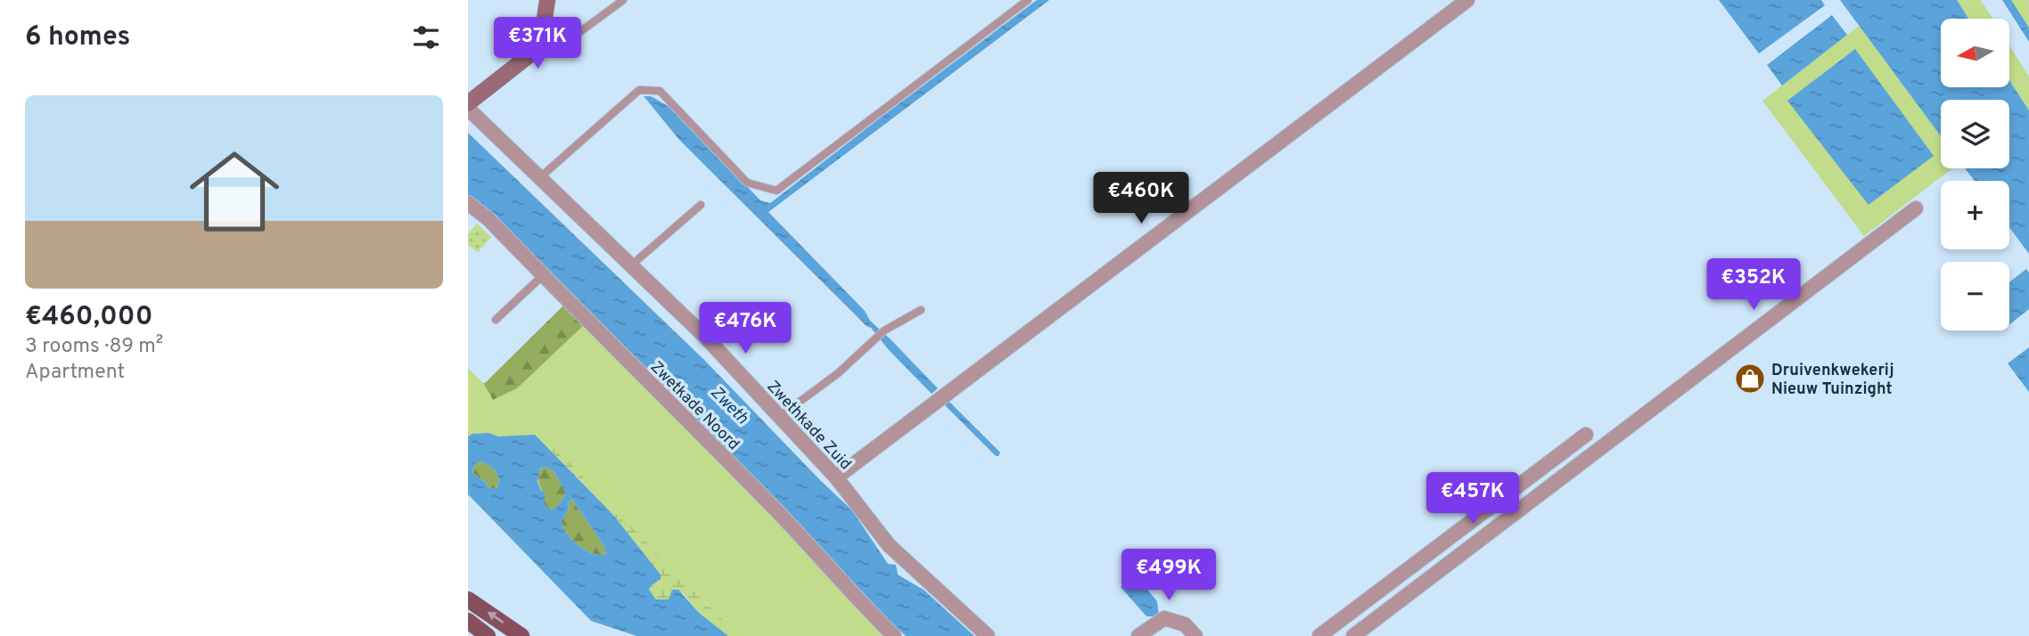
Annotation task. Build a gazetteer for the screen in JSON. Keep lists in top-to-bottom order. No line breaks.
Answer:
{"streets":{"street":["Zwetkade Noord","Zwethkade Zuid"]},"water":["Zweth"],"places":{"shop":["Druivenkwekerij Nieuw Tuinzight"]},"north":"left","page":{"heading":"6 homes","price":["€371K","€460K","€352K","€476K","€457K","€499K"],"map_buttons":["+","−"],"list":[{"name":"€460,000","note":"3 rooms · 89 m² · Apartment"}]}}
